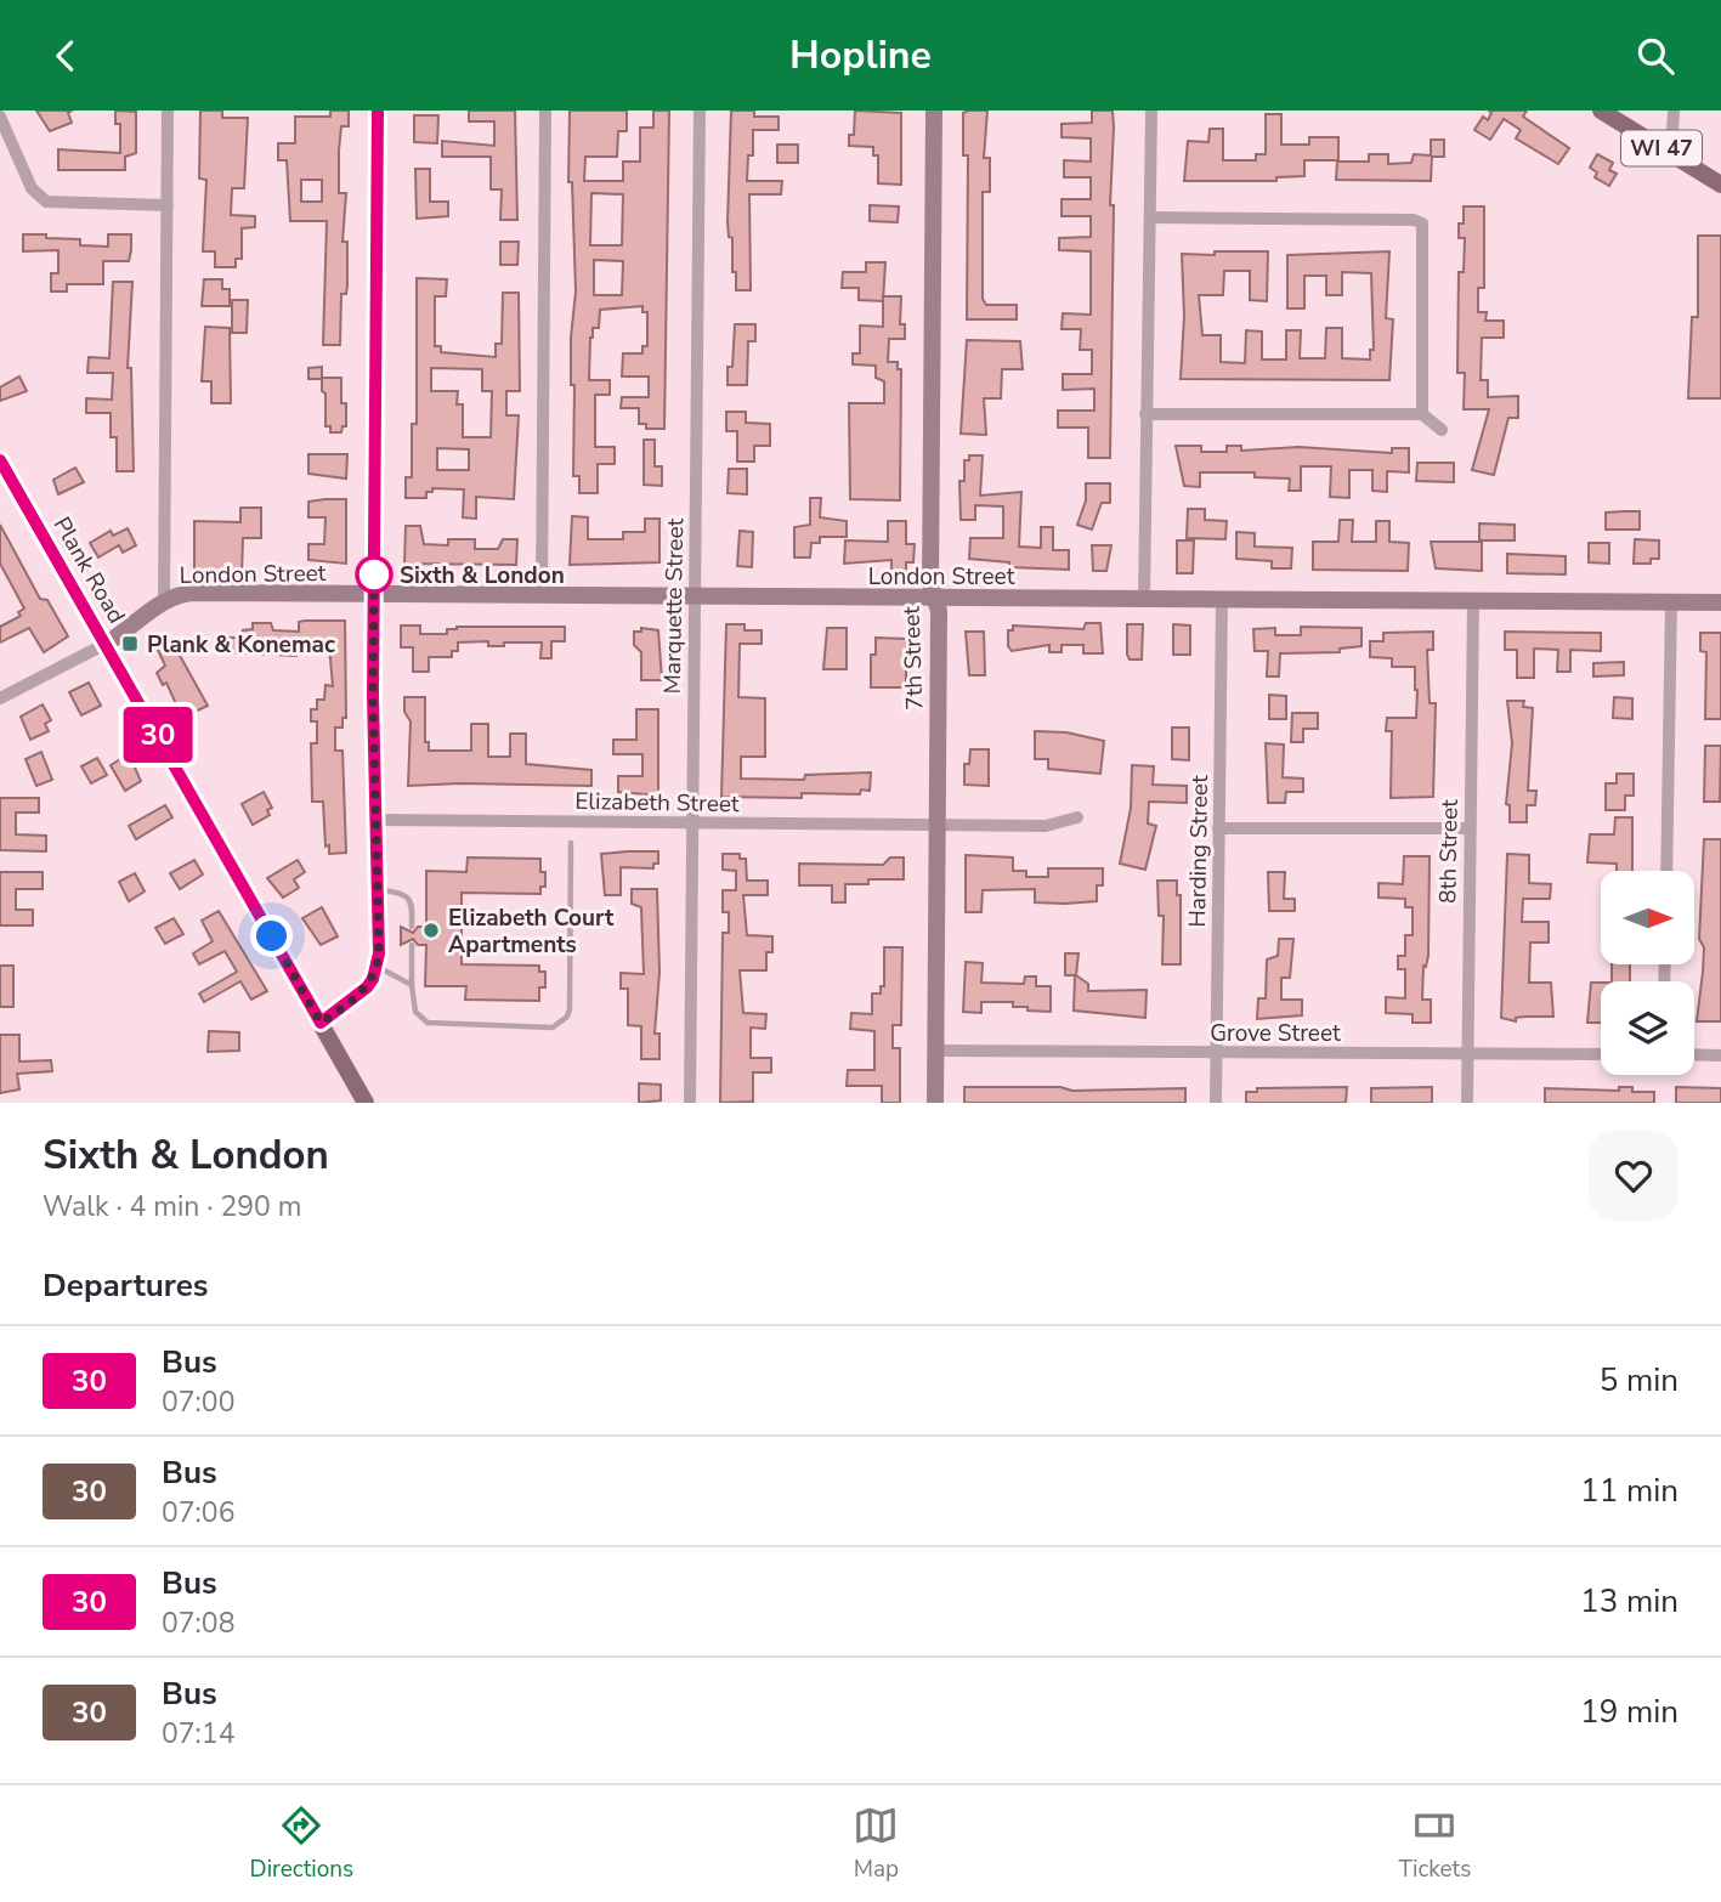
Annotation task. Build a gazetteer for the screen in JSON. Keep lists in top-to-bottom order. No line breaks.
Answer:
{"streets":{"main road":["WI 47","Plank Road"],"street":["London Street","Marquette Street","7th Street","Elizabeth Street","Harding Street","8th Street","Grove Street"]},"crossings":[["London Street","Marquette Street"],["London Street","7th Street"],["London Street","Harding Street"],["London Street","8th Street"],["Marquette Street","Elizabeth Street"],["7th Street","Elizabeth Street"],["7th Street","Grove Street"],["Harding Street","Grove Street"],["8th Street","Grove Street"]],"places":{"other":["Sixth & London","Elizabeth Court Apartments"],"transit":["Plank & Konemac"]},"lines":["bus line 30"],"north":"right","page":{"header":"Hopline","on_map":"30","heading":[["Sixth & London","Walk · 4 min · 290 m"],"Departures"],"list":[{"mark":"30","name":"Bus","note":"07:00","value":"5 min"},{"mark":"30","name":"Bus","note":"07:06","value":"11 min"},{"mark":"30","name":"Bus","note":"07:08","value":"13 min"},{"mark":"30","name":"Bus","note":"07:14","value":"19 min"}],"tabs":["Directions","Map","Tickets"]}}
